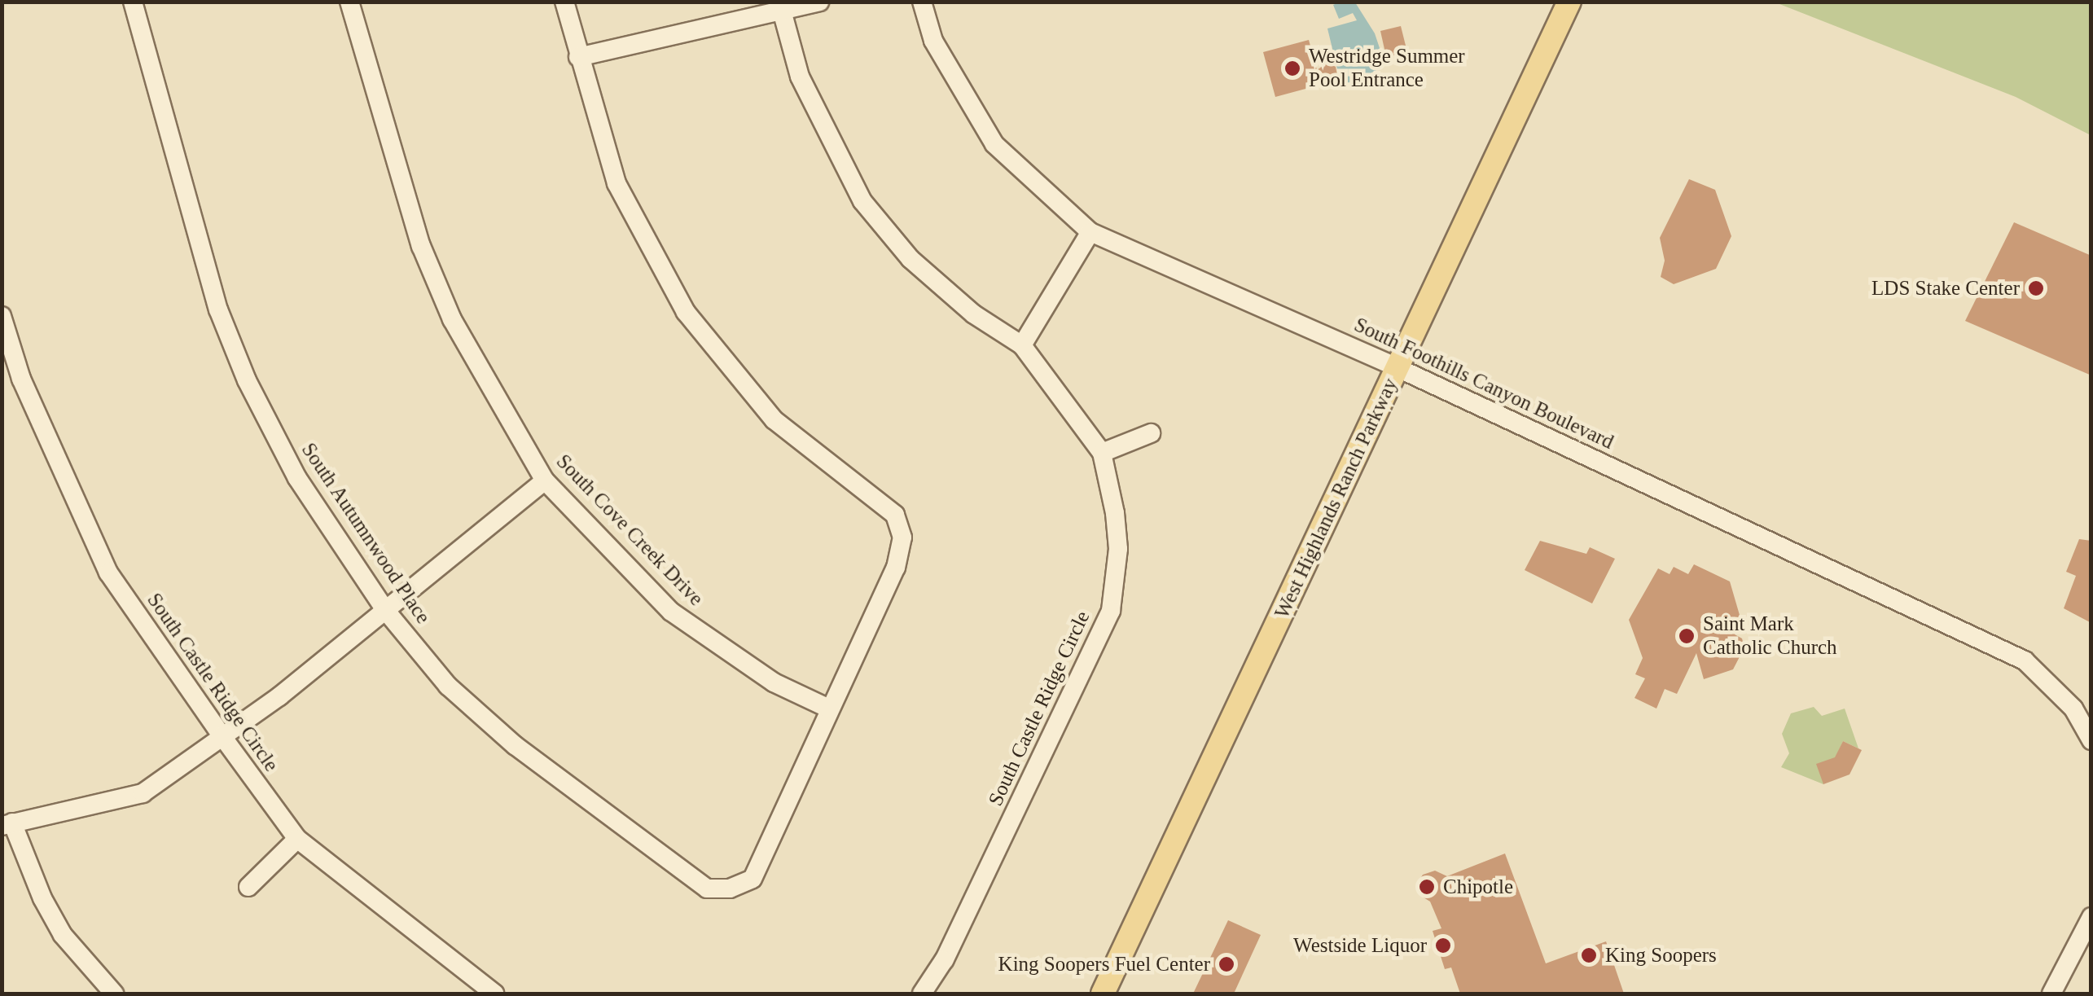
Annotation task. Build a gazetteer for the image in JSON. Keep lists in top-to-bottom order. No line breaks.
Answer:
{"streets":{"main road":["West Highlands Ranch Parkway"],"street":["South Foothills Canyon Boulevard","South Cove Creek Drive","South Autumnwood Place","South Castle Ridge Circle"]},"crossings":[["South Foothills Canyon Boulevard","West Highlands Ranch Parkway"],["South Cove Creek Drive","South Autumnwood Place"]],"places":["Westridge Summer Pool Entrance","LDS Stake Center","Saint Mark Catholic Church","Chipotle","Westside Liquor","King Soopers","King Soopers Fuel Center"]}
